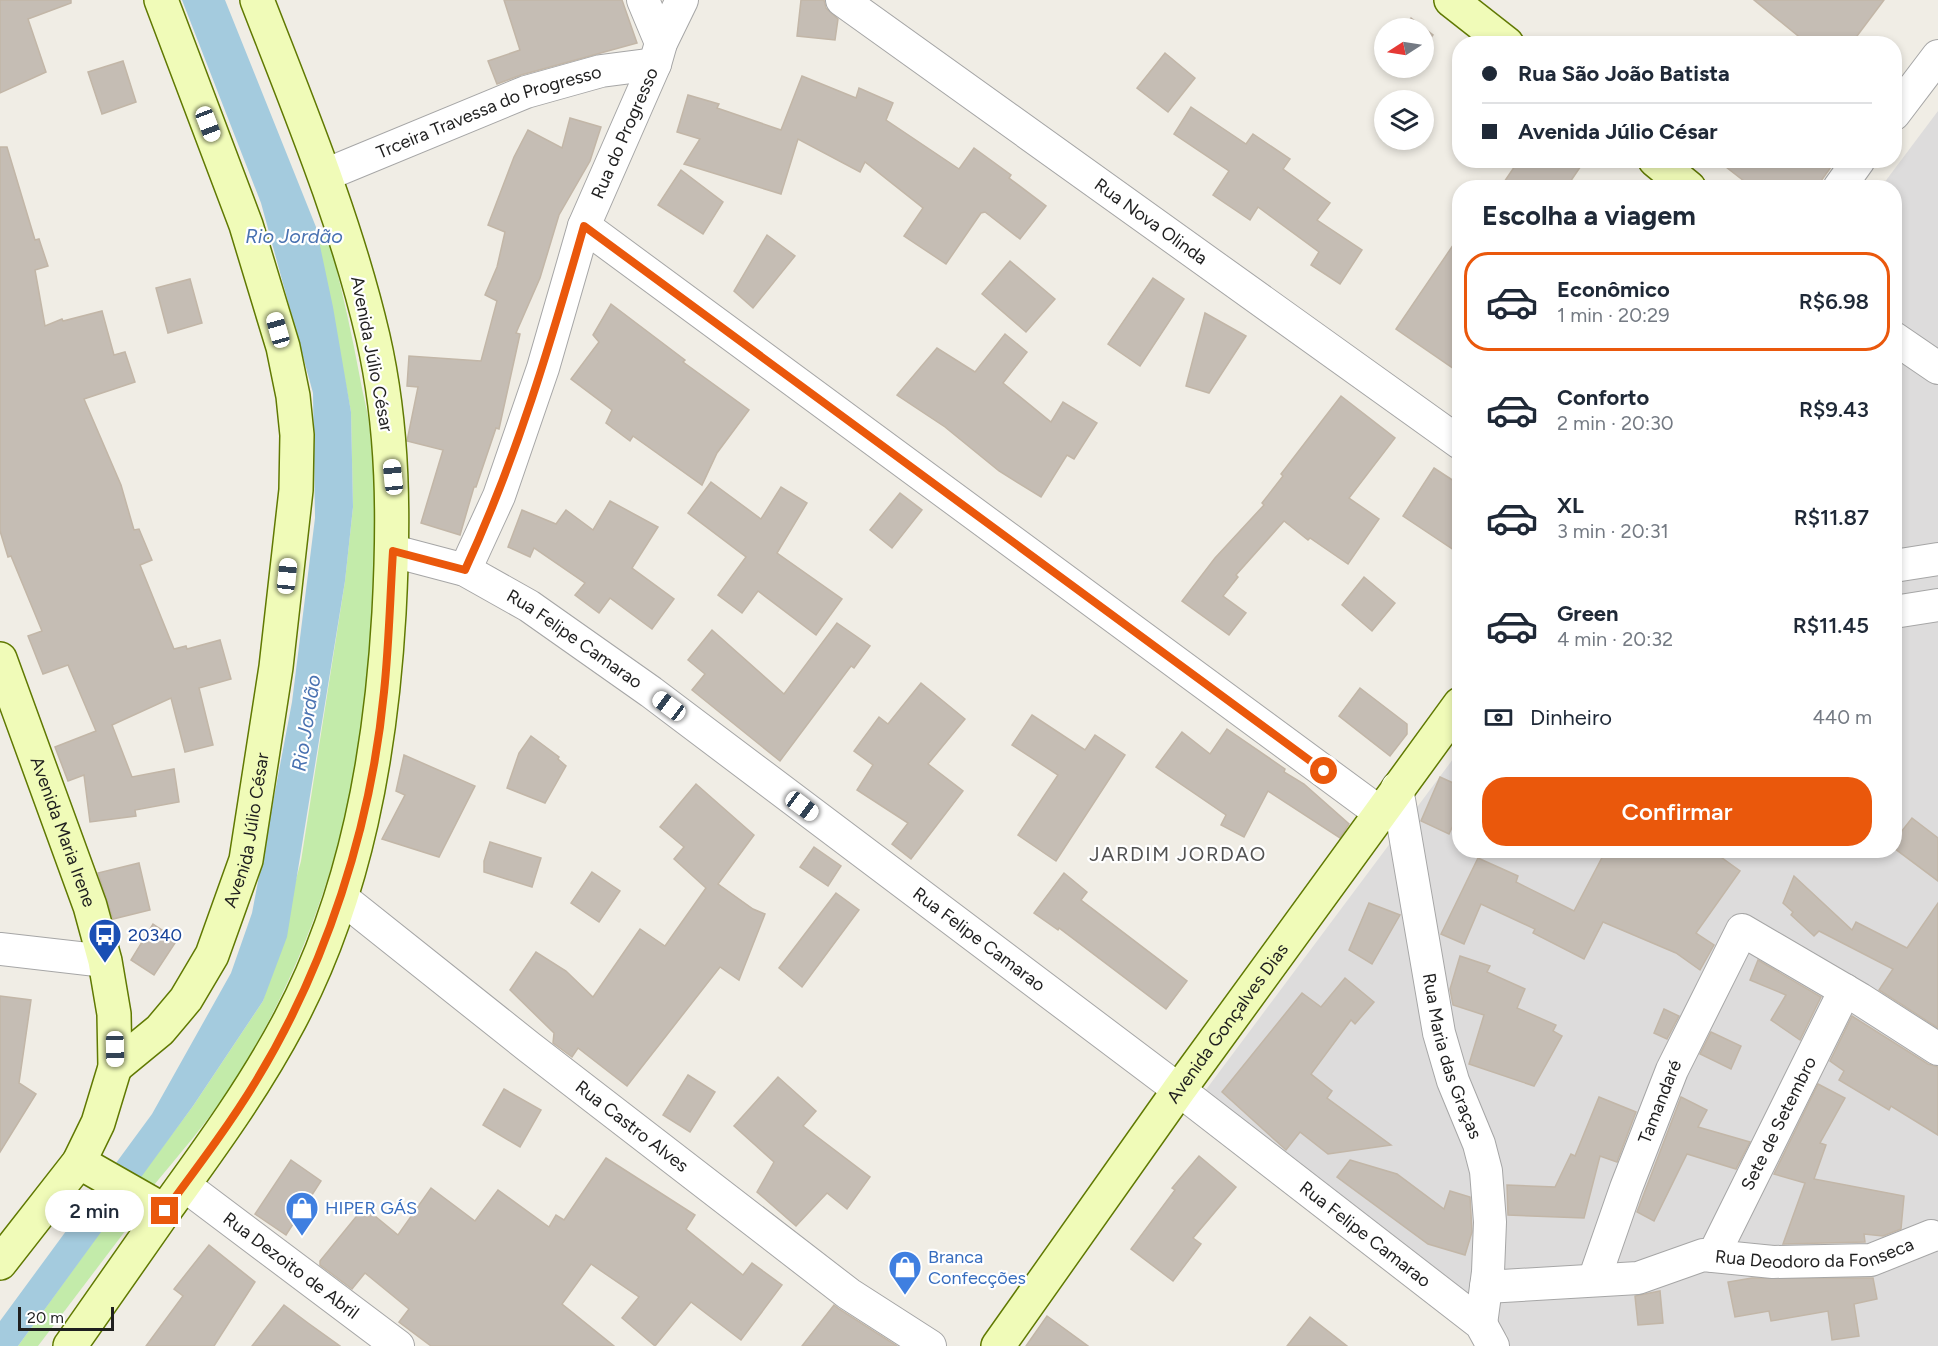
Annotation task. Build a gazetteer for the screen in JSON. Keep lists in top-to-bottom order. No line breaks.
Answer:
{"streets":{"street":["Trceira Travessa do Progresso","Rua do Progresso","Rua Nova Olinda","Avenida Júlio César","Rua Felipe Camarao","Avenida Maria Irene","Avenida Gonçalves Dias","Rua Maria das Graças","Tamandaré","Sete de Setembro","Rua Castro Alves","Rua Deodoro da Fonseca","Rua Dezoito de Abril"]},"crossings":[["Trceira Travessa do Progresso","Rua do Progresso"],["Trceira Travessa do Progresso","Avenida Júlio César"],["Rua do Progresso","Rua Felipe Camarao"],["Avenida Júlio César","Avenida Maria Irene"],["Avenida Júlio César","Rua Castro Alves"],["Avenida Júlio César","Rua Dezoito de Abril"],["Rua Felipe Camarao","Avenida Gonçalves Dias"],["Rua Felipe Camarao","Rua Maria das Graças"],["Avenida Gonçalves Dias","Rua Maria das Graças"],["Rua Maria das Graças","Rua Deodoro da Fonseca"],["Tamandaré","Sete de Setembro"],["Tamandaré","Rua Deodoro da Fonseca"],["Sete de Setembro","Rua Deodoro da Fonseca"]],"districts":["JARDIM JORDAO"],"water":["Rio Jordão"],"places":{"bus stop":["20340"],"shop":["HIPER GÁS","Branca Confecções"]},"scale_bar":"20 m","north":"left","page":{"banner":["Rua São João Batista","Avenida Júlio César"],"heading":"Escolha a viagem","list":[{"name":"Econômico","note":"1 min · 20:29","value":"R$6.98"},{"name":"Conforto","note":"2 min · 20:30","value":"R$9.43"},{"name":"XL","note":"3 min · 20:31","value":"R$11.87"},{"name":"Green","note":"4 min · 20:32","value":"R$11.45"}],"pay":["Dinheiro","440 m"],"buttons":"Confirmar","bubble":"2 min","scale":"20 m"}}
